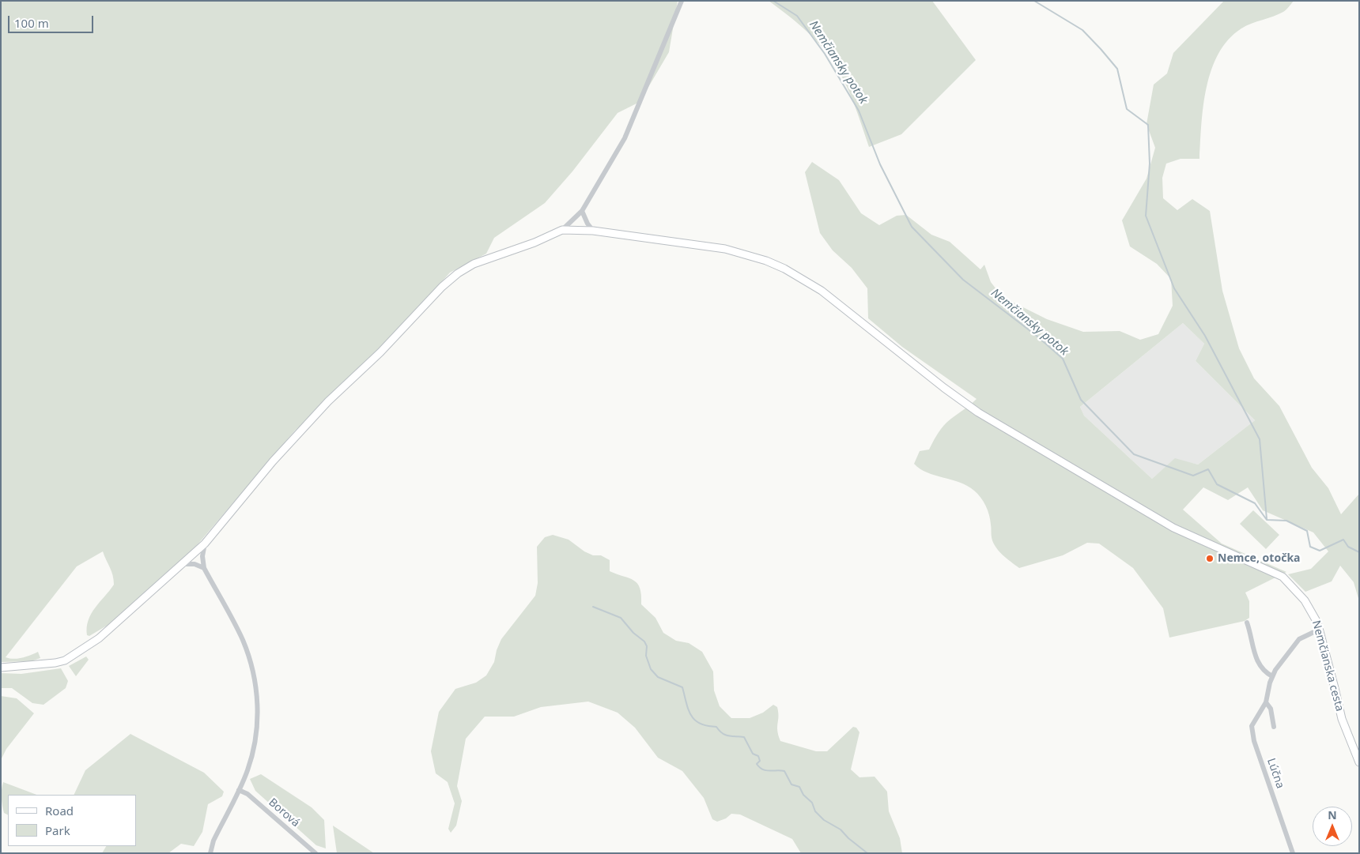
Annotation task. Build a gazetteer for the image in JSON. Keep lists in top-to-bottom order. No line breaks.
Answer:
{"streets":{"street":["Nemčianska cesta","Lúčna","Borová"]},"crossings":[["Nemčianska cesta","Lúčna"]],"water":["Nemčiansky potok"],"places":["Nemce, otočka"],"legend":["Road","Park"],"scale_bar":"100 m","north":"top"}
